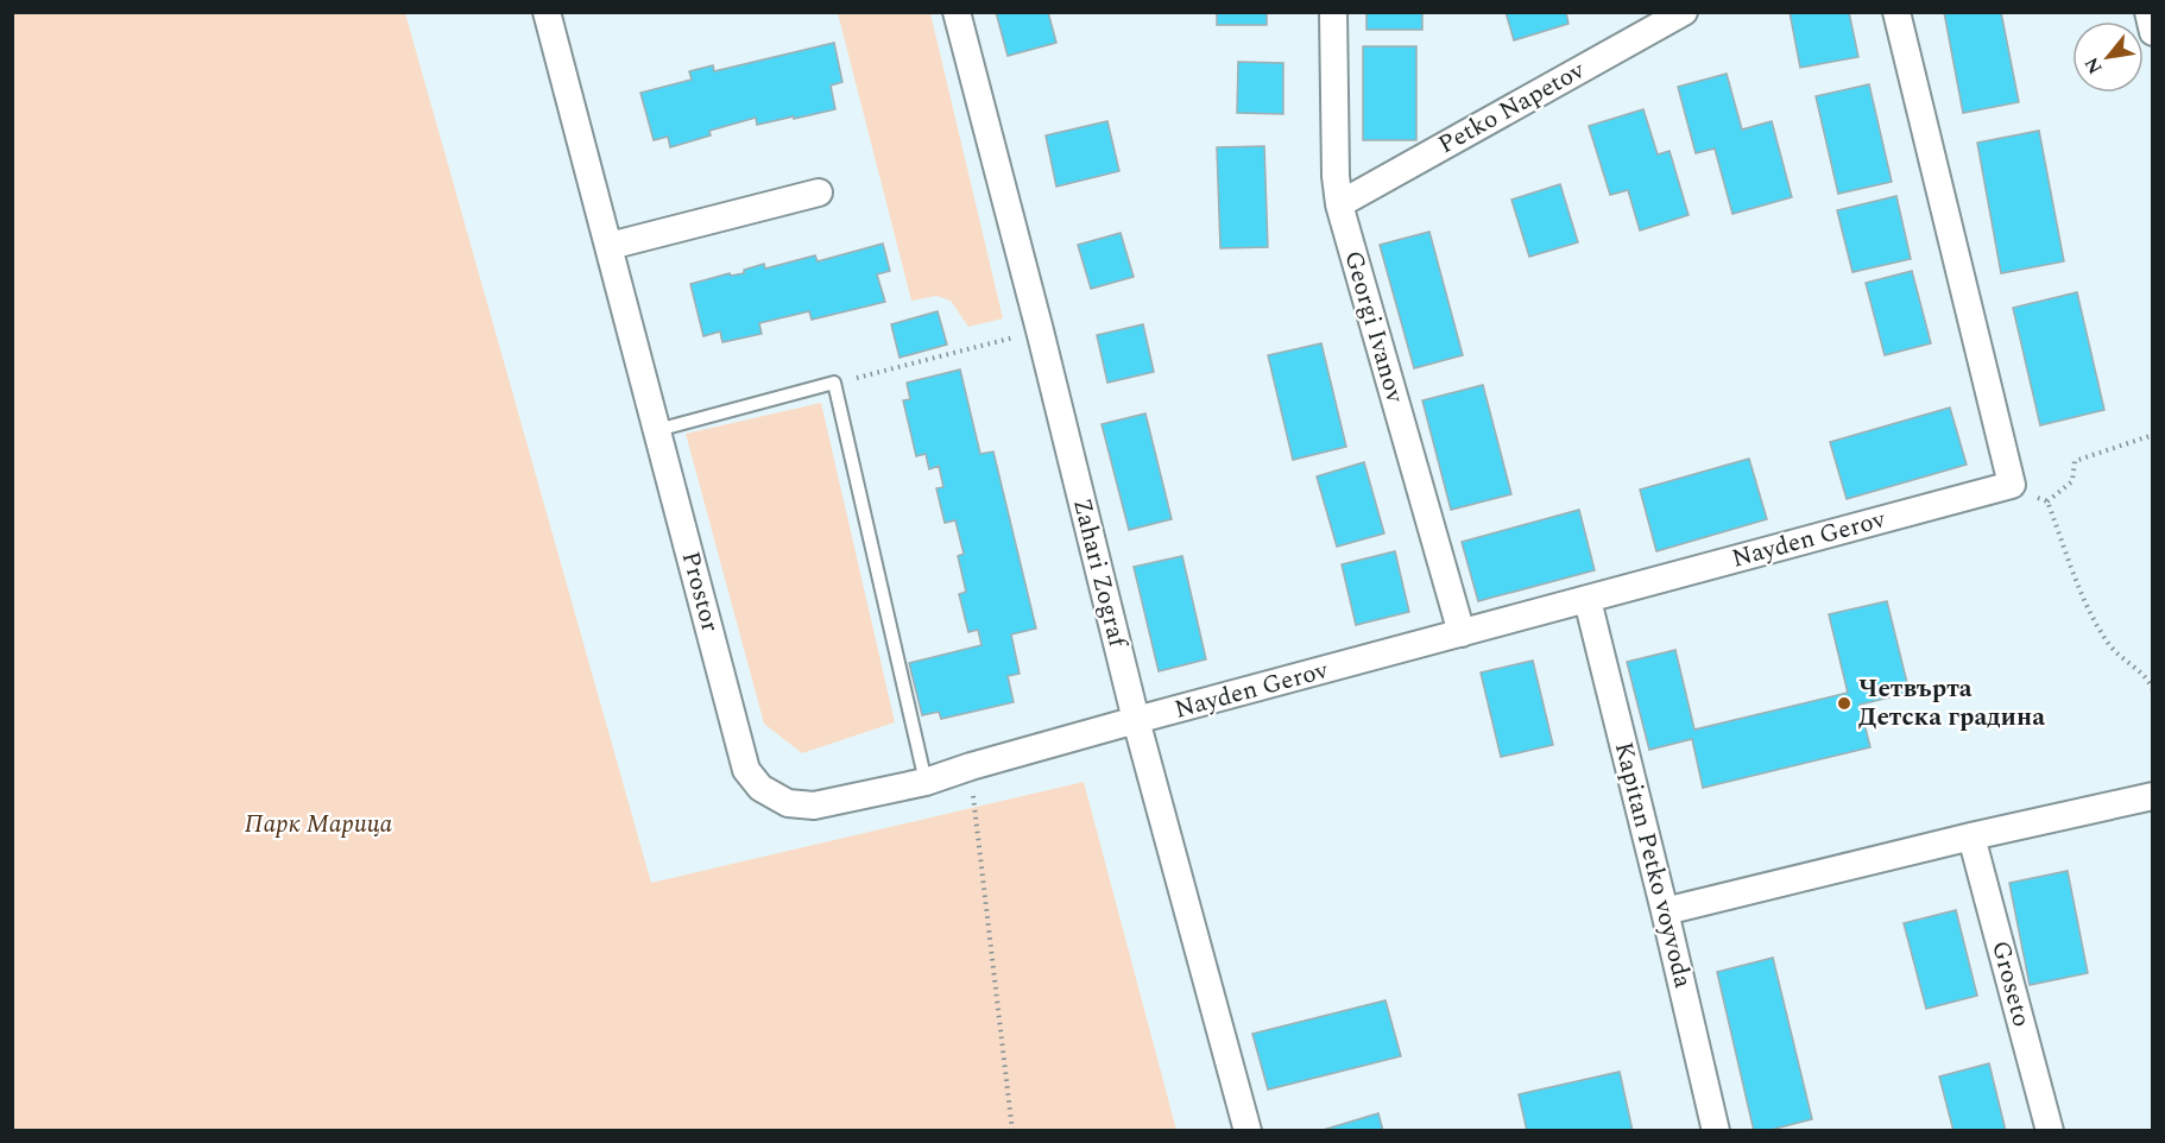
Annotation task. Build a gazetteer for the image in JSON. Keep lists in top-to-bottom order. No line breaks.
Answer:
{"streets":{"street":["Petko Napetov","Georgi Ivanov","Nayden Gerov","Zahari Zograf","Prostor","Kapitan Petko voyvoda","Groseto"]},"crossings":[["Petko Napetov","Georgi Ivanov"],["Georgi Ivanov","Nayden Gerov"],["Nayden Gerov","Zahari Zograf"],["Nayden Gerov","Prostor"],["Nayden Gerov","Kapitan Petko voyvoda"],["Zahari Zograf","Prostor"]],"parks":["Парк Марица"],"places":["Четвърта Детска градина"],"north":"bottom left"}
